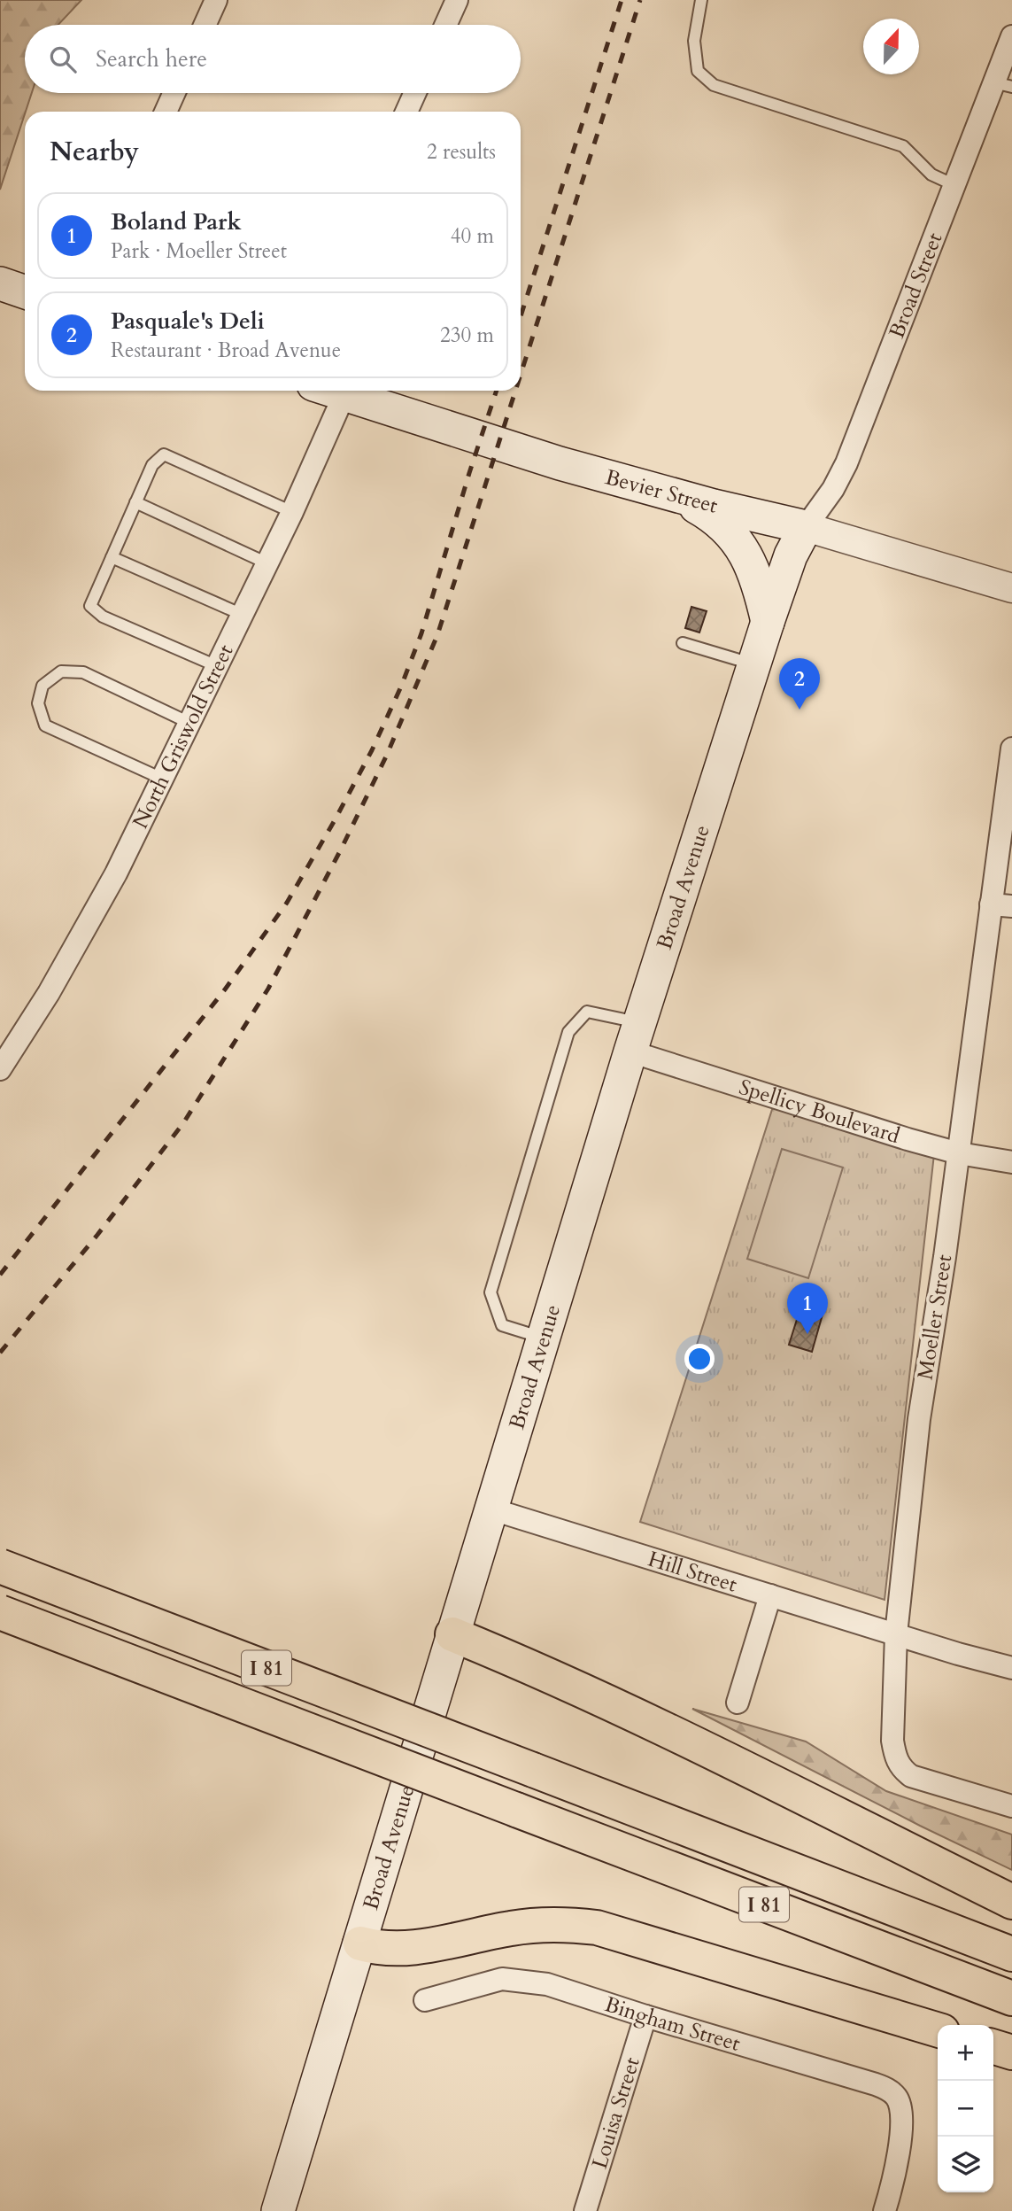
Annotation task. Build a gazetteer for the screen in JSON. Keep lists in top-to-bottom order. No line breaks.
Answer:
{"streets":{"highway":["I 81"],"main road":["Bevier Street","Broad Avenue"],"street":["Broad Street","North Griswold Street","Spellicy Boulevard","Moeller Street","Hill Street","Bingham Street","Louisa Street"]},"crossings":[["Broad Street","Bevier Street"],["Broad Street","Broad Avenue"],["Bevier Street","North Griswold Street"],["Bevier Street","Broad Avenue"],["Broad Avenue","Spellicy Boulevard"],["Broad Avenue","Hill Street"],["Spellicy Boulevard","Moeller Street"],["Moeller Street","Hill Street"],["Bingham Street","Louisa Street"]],"north":"top","page":{"search":"Search here","heading":["Nearby","2 results"],"list":[{"mark":"1","name":"Boland Park","note":"Park · Moeller Street","value":"40 m"},{"mark":"2","name":"Pasquale's Deli","note":"Restaurant · Broad Avenue","value":"230 m"}],"pins":["2","1"],"map_buttons":["+","−"]}}
